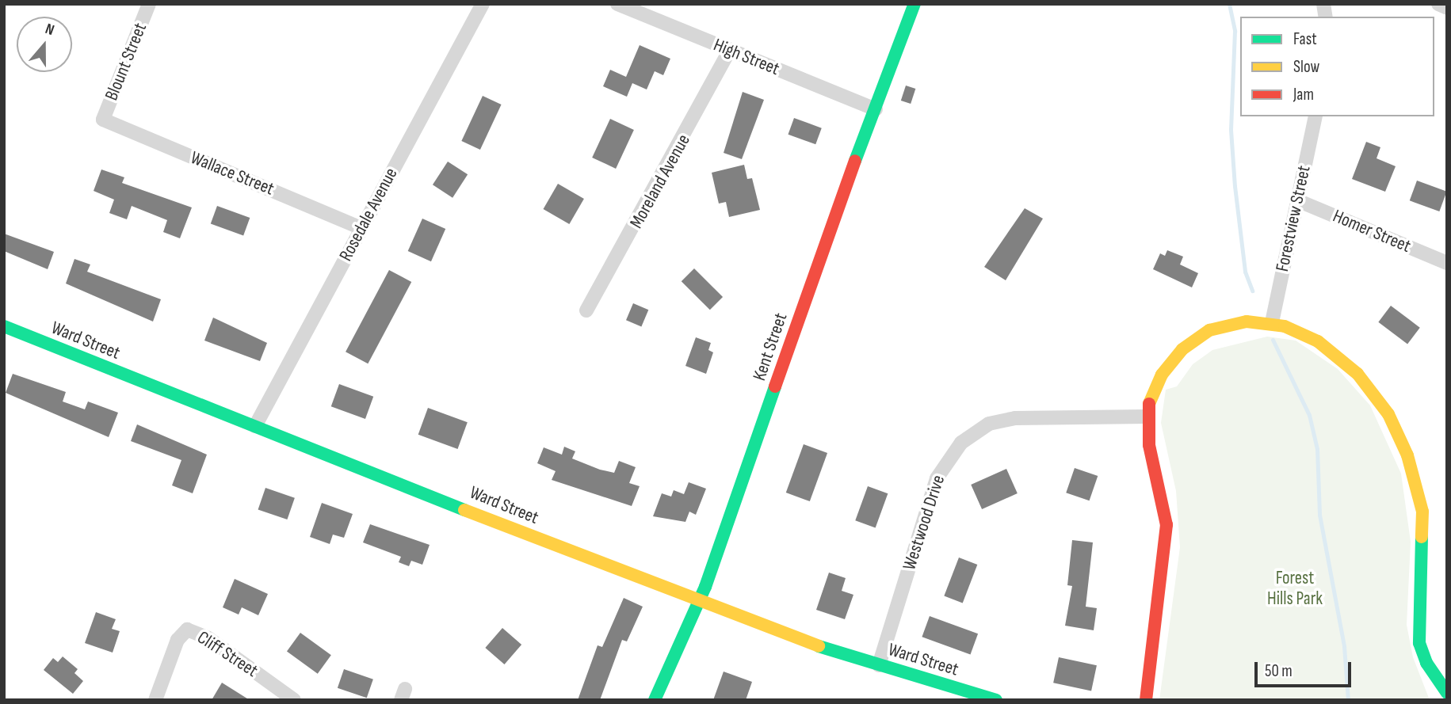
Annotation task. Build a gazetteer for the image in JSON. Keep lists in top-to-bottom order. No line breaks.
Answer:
{"streets":{"street":["High Street","Blount Street","Wallace Street","Moreland Avenue","Rosedale Avenue","Forestview Street","Homer Street","Ward Street","Kent Street","Westwood Drive","Cliff Street"]},"crossings":[["High Street","Moreland Avenue"],["High Street","Kent Street"],["Blount Street","Wallace Street"],["Wallace Street","Rosedale Avenue"],["Rosedale Avenue","Ward Street"],["Forestview Street","Homer Street"],["Ward Street","Kent Street"],["Ward Street","Westwood Drive"]],"parks":["Forest Hills Park"],"legend":["Fast","Slow","Jam"],"scale_bar":"50 m","north":"top"}
